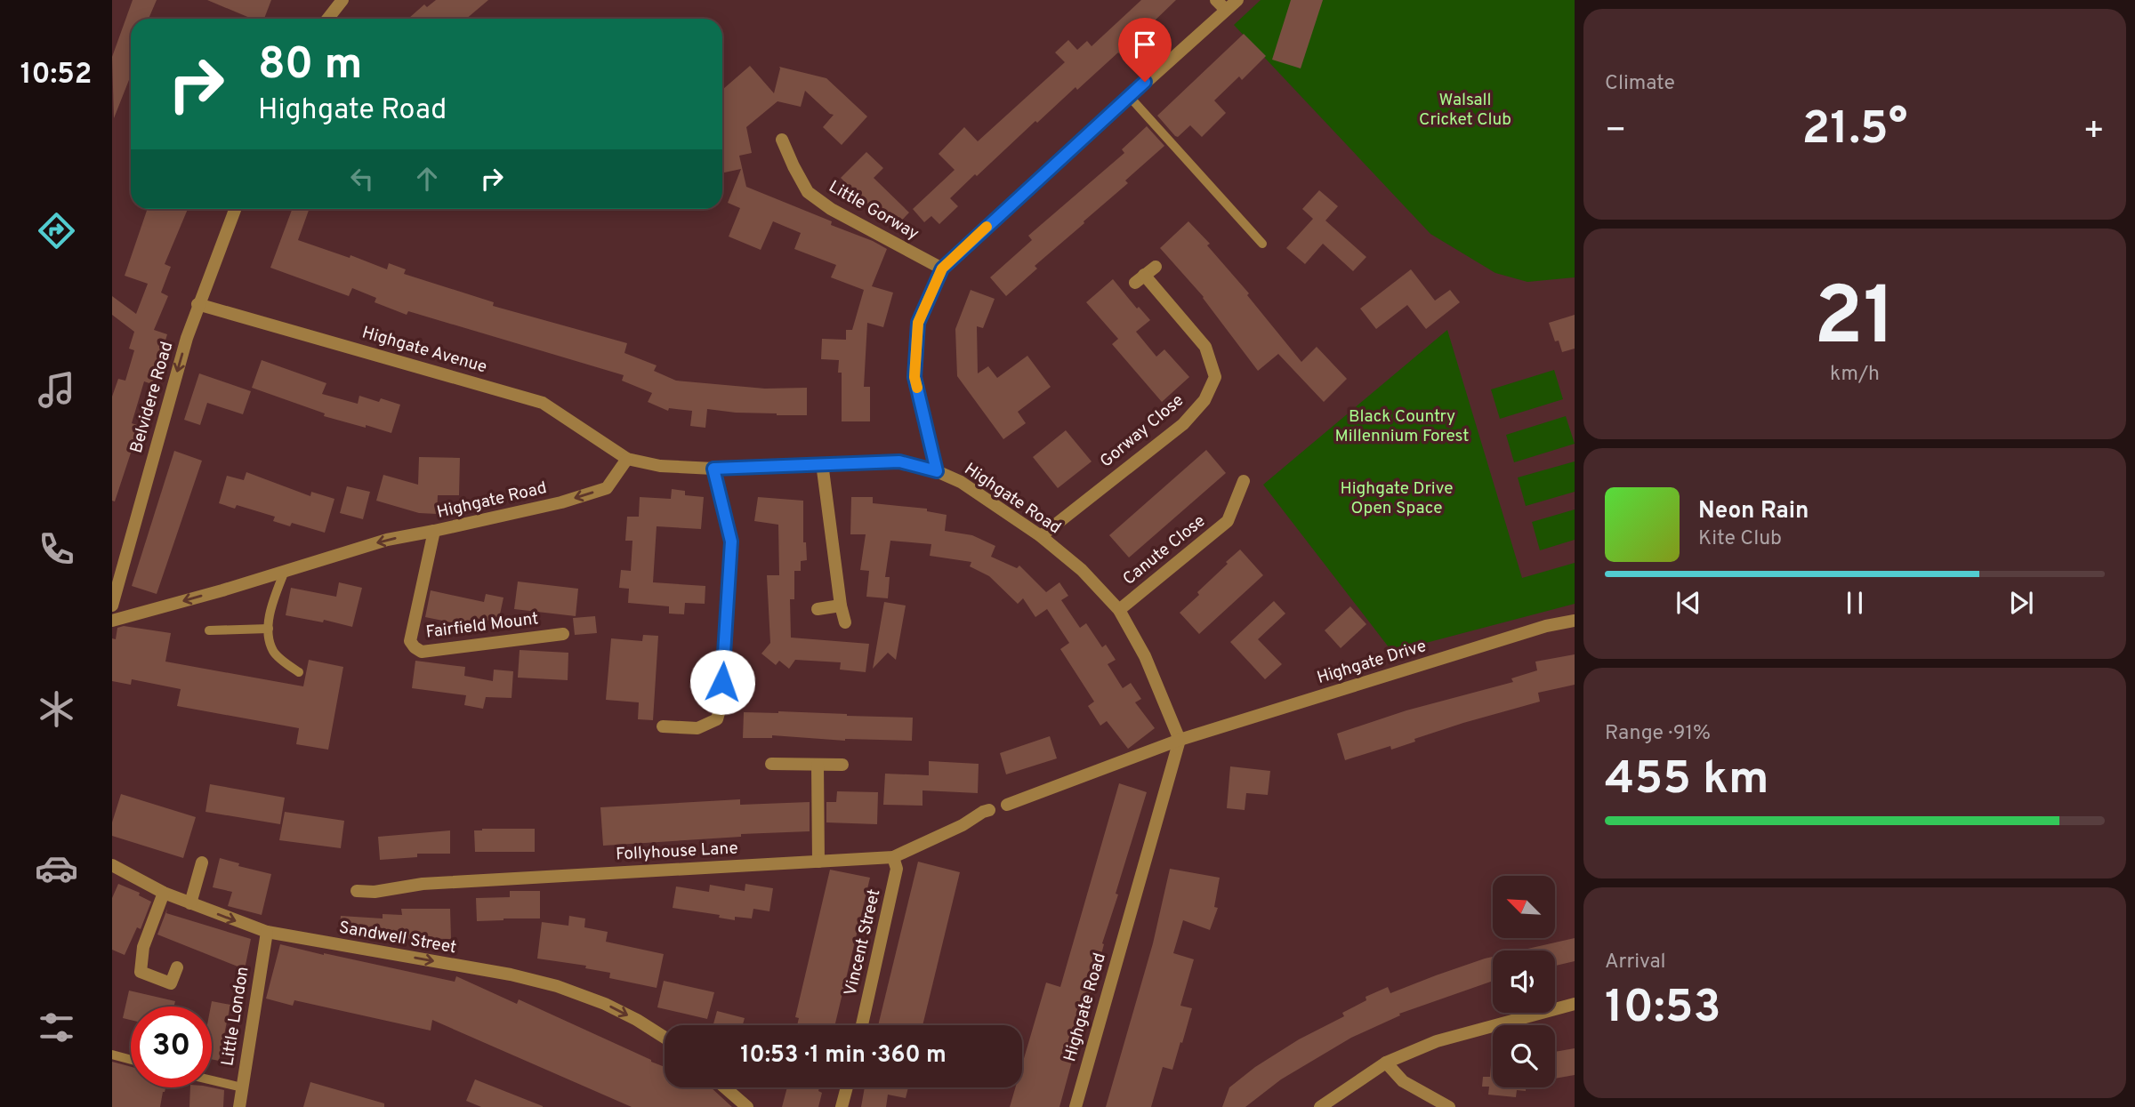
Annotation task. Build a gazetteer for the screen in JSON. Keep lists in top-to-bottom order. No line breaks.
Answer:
{"streets":{"street":["Little Gorway","Highgate Avenue","Belvidere Road","Gorway Close","Highgate Road","Canute Close","Fairfield Mount","Highgate Drive","Follyhouse Lane","Sandwell Street","Vincent Street","Little London"]},"crossings":[["Highgate Avenue","Belvidere Road"],["Highgate Avenue","Highgate Road"],["Gorway Close","Highgate Road"],["Highgate Road","Canute Close"],["Highgate Road","Fairfield Mount"],["Highgate Road","Highgate Drive"],["Follyhouse Lane","Vincent Street"],["Sandwell Street","Little London"]],"one_way":["Belvidere Road","Sandwell Street"],"parks":["Walsall Cricket Club","Black Country Millennium Forest","Highgate Drive Open Space"],"north":"top left","page":{"tabs":"10:52","tile":["Climate",["21","km/h"],["Range · 91%","455 km"],["Arrival","10:53"]],"turn":["80 m","Highgate Road"],"heat":["−","21.5°","+"],"song":["Neon Rain","Kite Club"],"limit":"30","trip":"10:53 · 1 min · 360 m"}}
